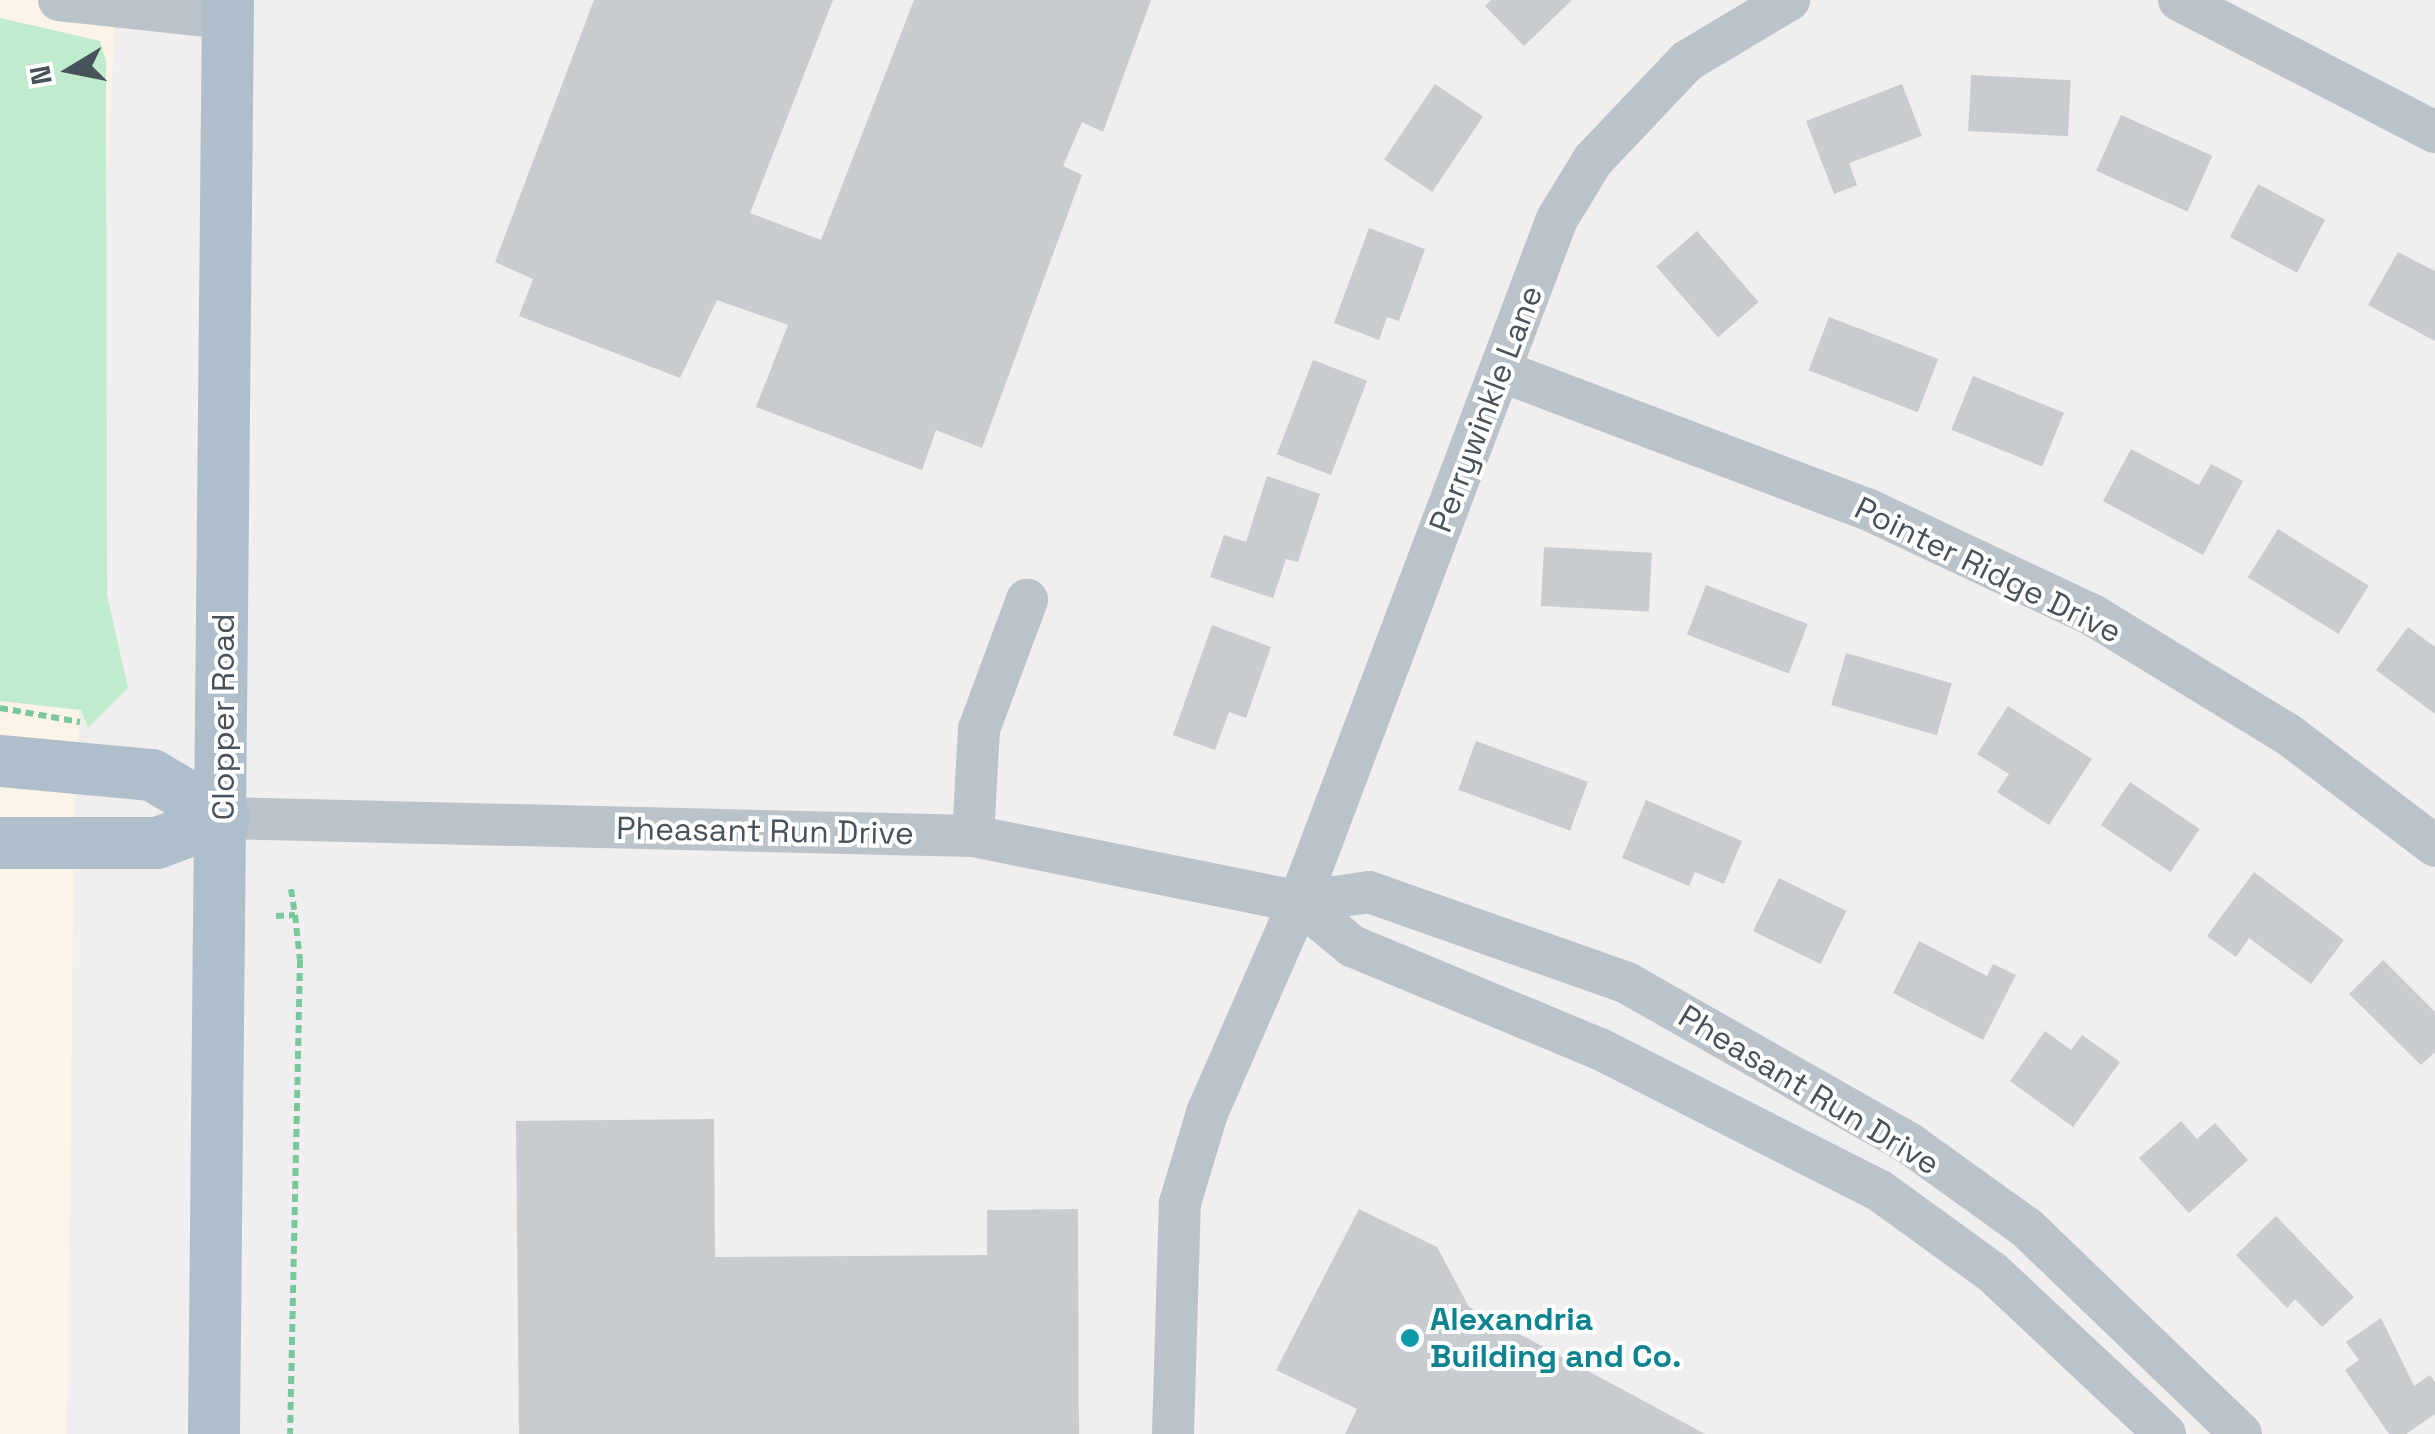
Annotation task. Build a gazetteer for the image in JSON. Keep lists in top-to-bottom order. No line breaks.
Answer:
{"streets":{"main road":["Clopper Road"],"street":["Perrywinkle Lane","Pointer Ridge Drive","Pheasant Run Drive"]},"crossings":[["Perrywinkle Lane","Pointer Ridge Drive"],["Perrywinkle Lane","Pheasant Run Drive"],["Clopper Road","Pheasant Run Drive"]],"places":["Alexandria Building and Co."],"north":"left"}
